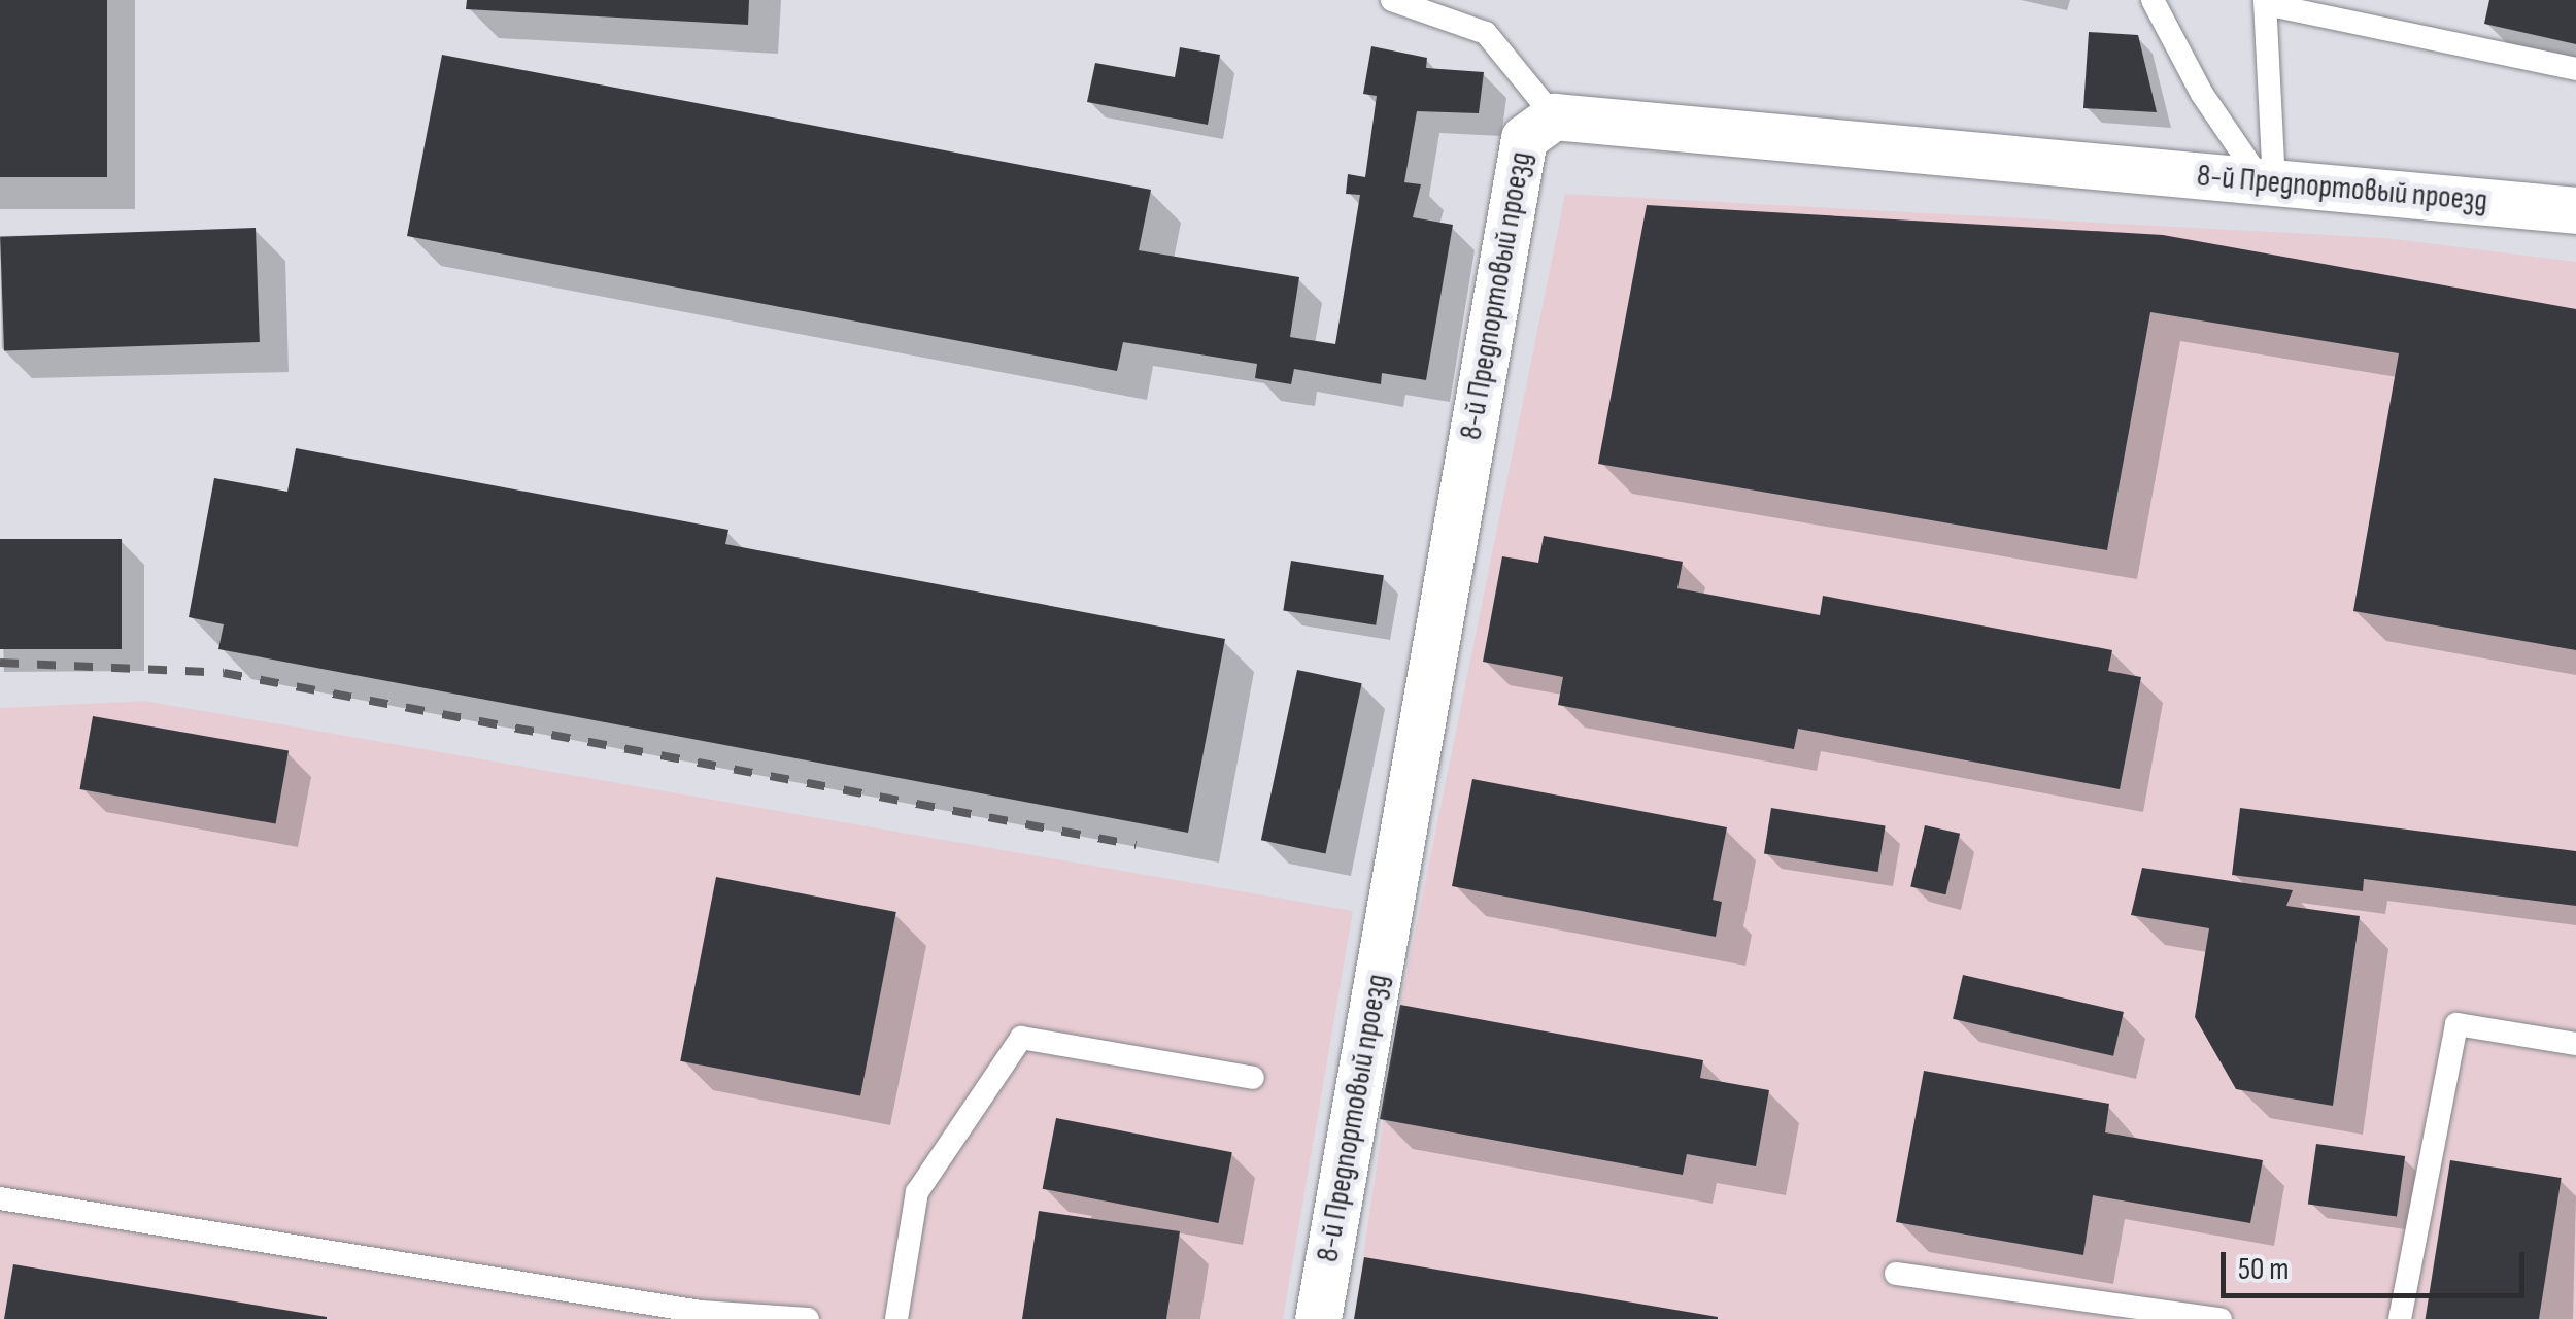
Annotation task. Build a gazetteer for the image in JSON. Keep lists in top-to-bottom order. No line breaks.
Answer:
{"streets":{"street":["8-й Предпортовый проезд"]},"scale_bar":"50 m"}
